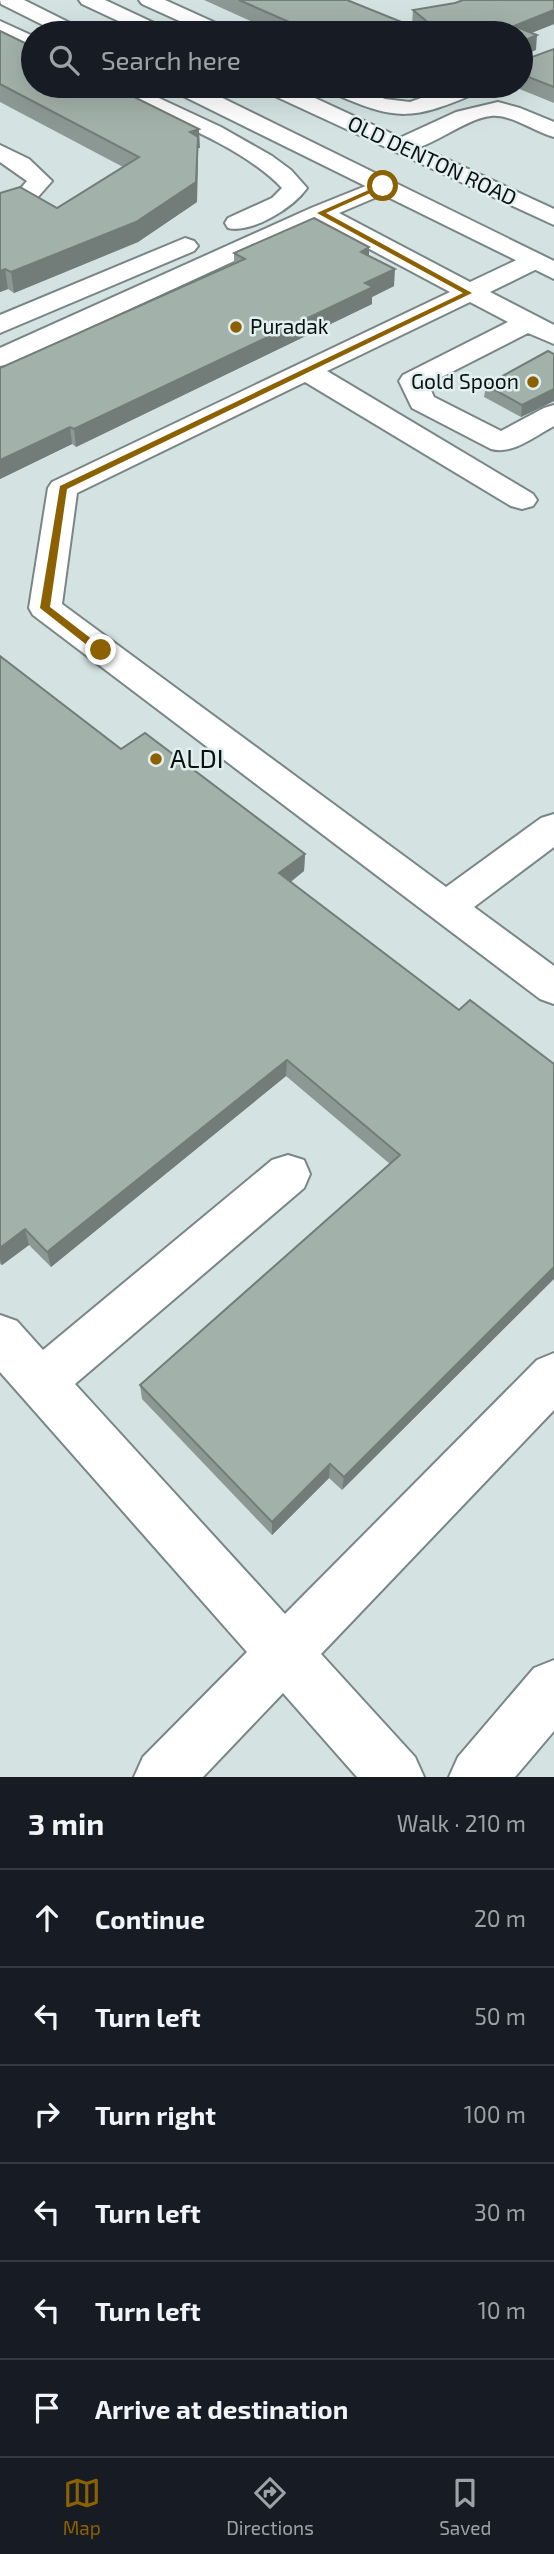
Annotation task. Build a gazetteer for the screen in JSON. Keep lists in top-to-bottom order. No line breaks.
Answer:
{"streets":{"main road":["OLD DENTON ROAD"]},"places":["Puradak","Gold Spoon","ALDI"],"page":{"search":"Search here","heading":["3 min","Walk · 210 m"],"list":[["Continue","20 m"],["Turn left","50 m"],["Turn right","100 m"],["Turn left","30 m"],["Turn left","10 m"],"Arrive at destination"],"nav":["Map","Directions","Saved"]}}
